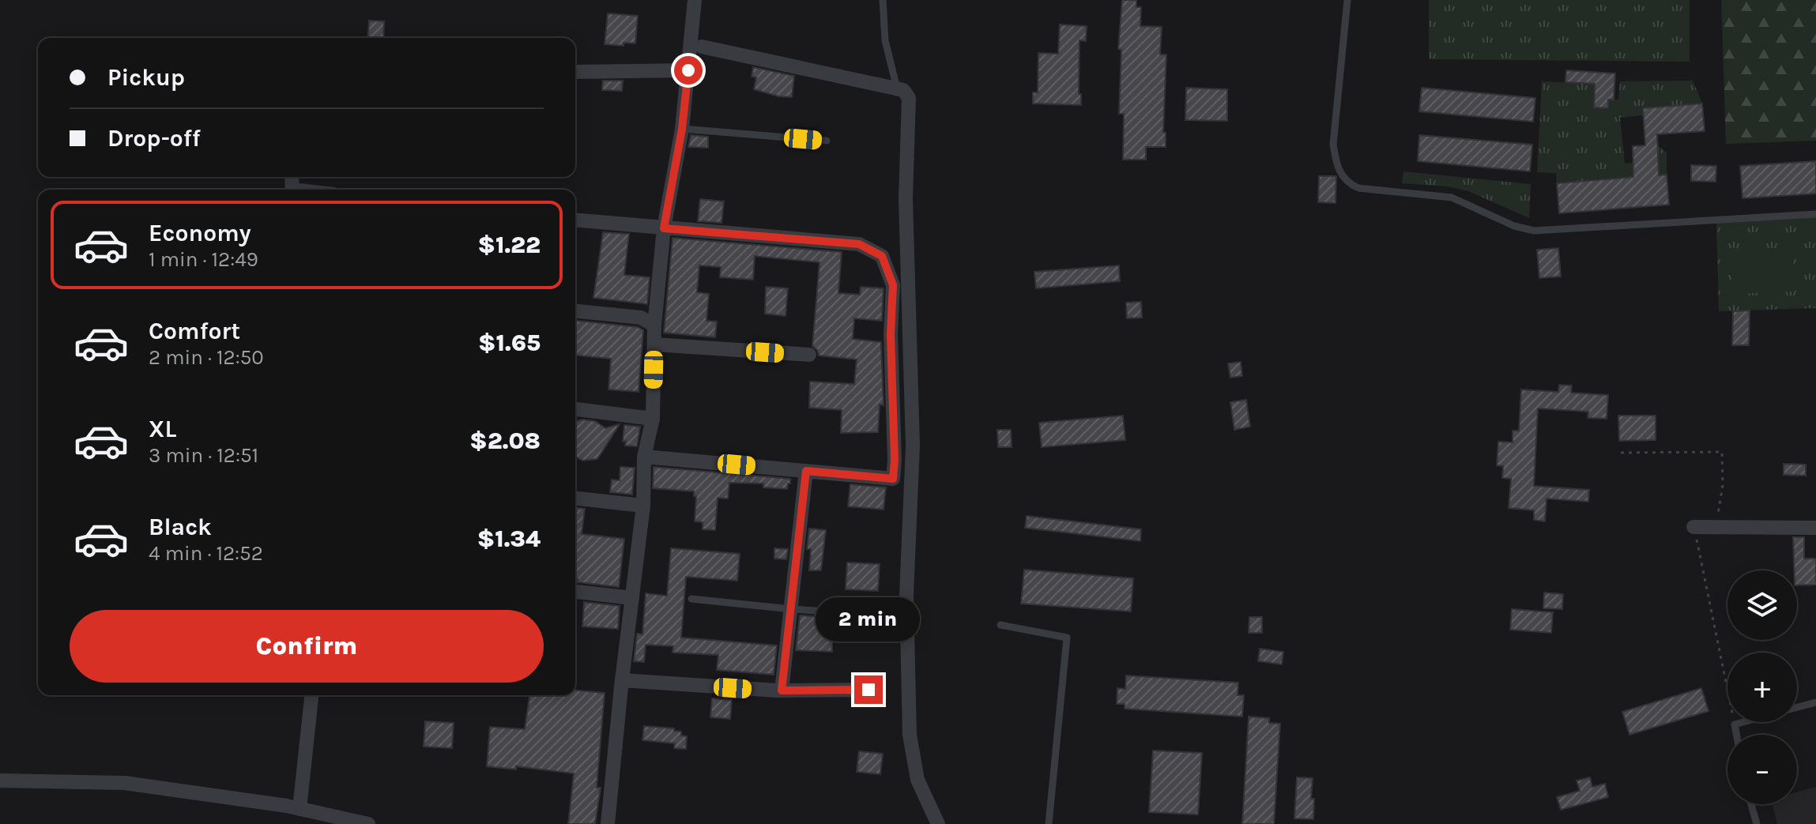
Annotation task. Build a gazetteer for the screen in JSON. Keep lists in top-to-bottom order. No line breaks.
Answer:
{"page":{"banner":["Pickup","Drop-off"],"list":[{"name":"Economy","note":"1 min · 12:49","value":"$1.22"},{"name":"Comfort","note":"2 min · 12:50","value":"$1.65"},{"name":"XL","note":"3 min · 12:51","value":"$2.08"},{"name":"Black","note":"4 min · 12:52","value":"$1.34"}],"map_buttons":["+","−"],"bubble":"2 min","buttons":"Confirm"}}
